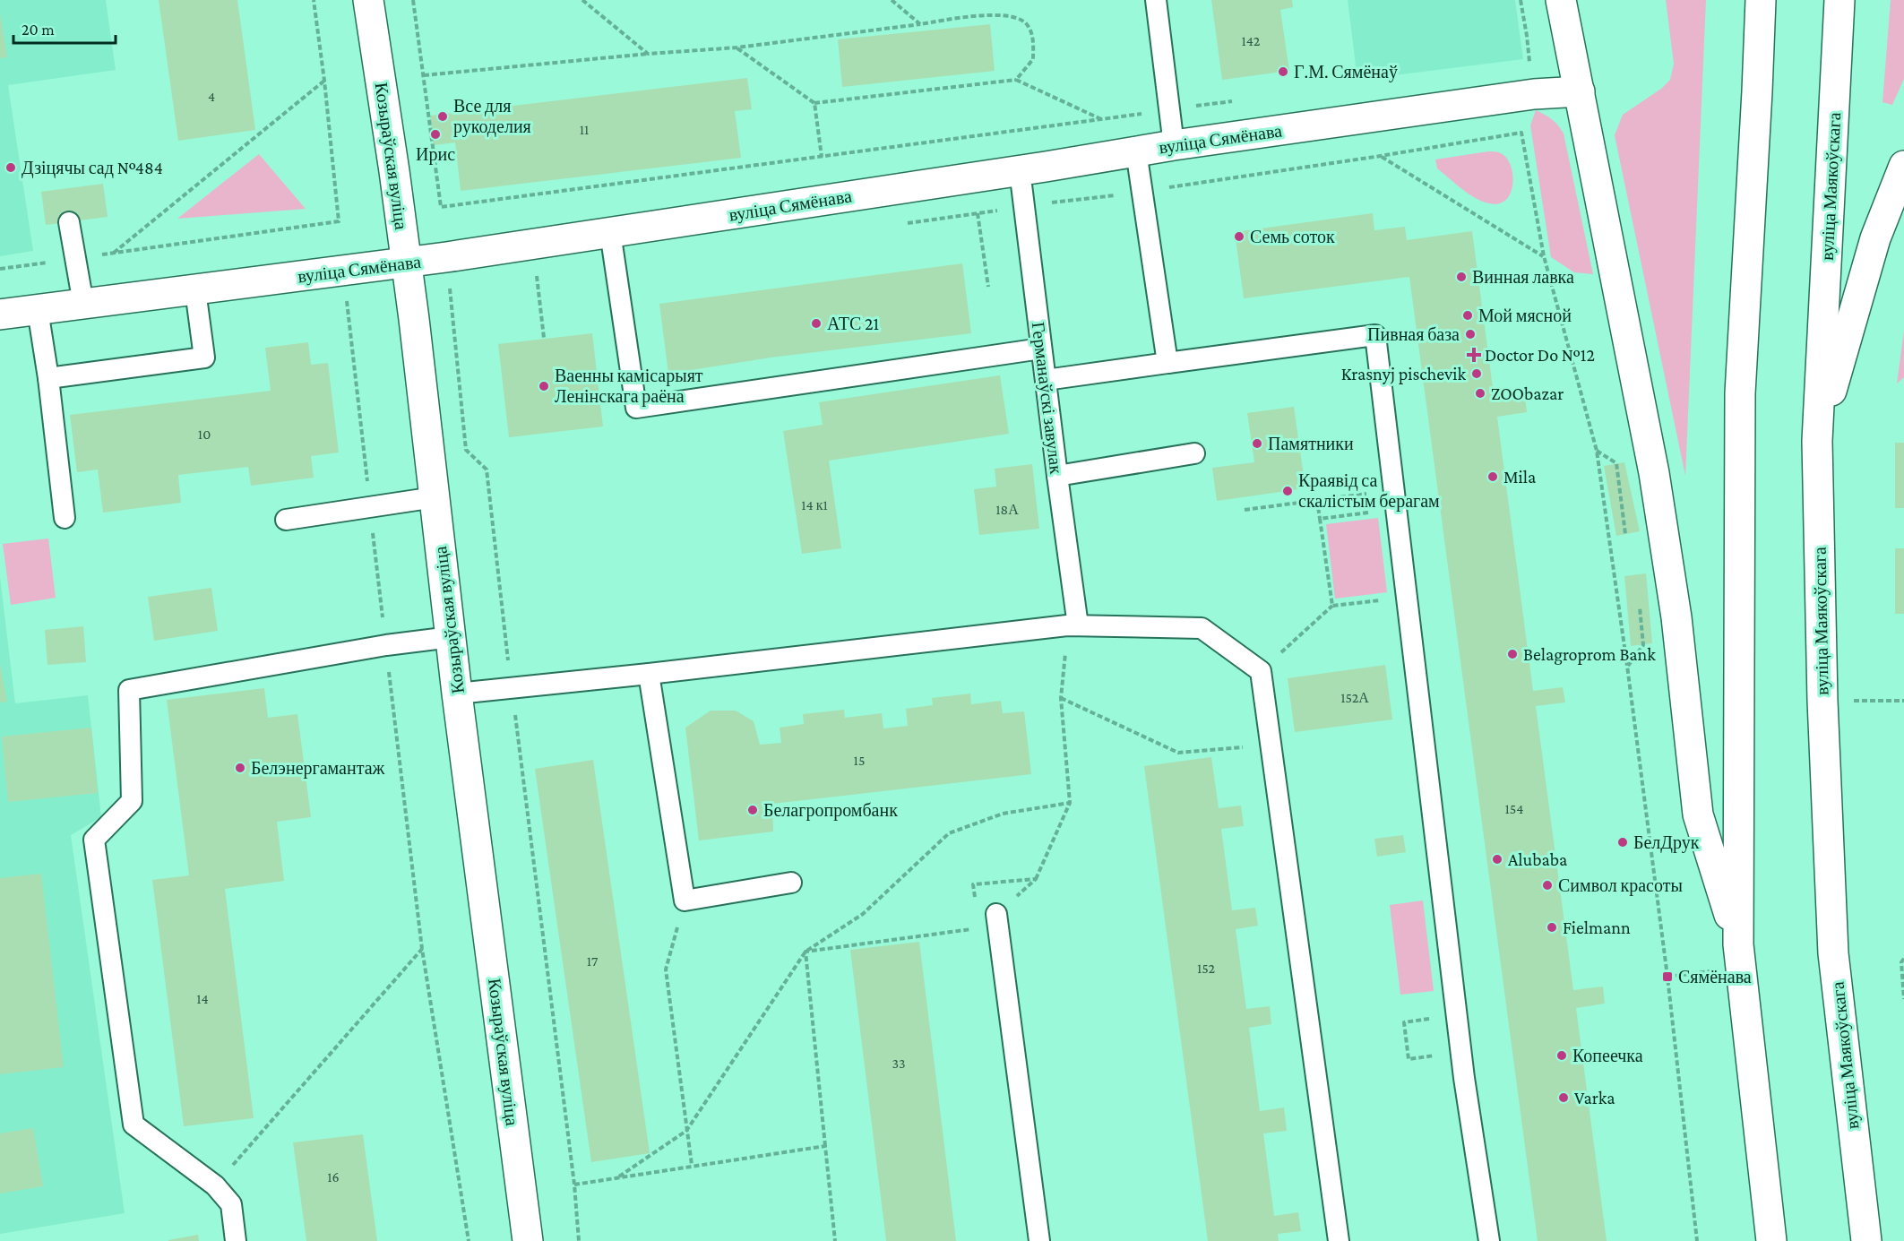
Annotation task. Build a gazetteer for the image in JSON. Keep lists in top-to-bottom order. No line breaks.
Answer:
{"streets":{"main road":["вуліца Сямёнава","Козыраўская вуліца","вуліца Маякоўскага"],"lane":["Германаўскі завулак"]},"crossings":[["вуліца Сямёнава","Козыраўская вуліца"],["вуліца Сямёнава","Германаўскі завулак"]],"places":{"other":["Г.М. Сямёнаў","Все для рукоделия","Ирис","Дзіцячы сад №484","Семь соток","Винная лавка","Мой мясной","АТС 21","Пивная база","Krasnyj pischevik","Ваенны камісарыят Ленінскага раёна","ZOObazar","Памятники","Mila","Краявід са скалістым берагам","Belagroprom Bank","Белэнергамантаж","Белагропромбанк","БелДрук","Alubaba","Символ красоты","Fielmann","Копеечка","Varka"],"health":["Doctor Do №12"],"transit":["Сямёнава"]},"house_numbers":["142","4","11","10","14 к1","18А","152А","15","154","17","152","14","33","16"],"scale_bar":"20 m"}
